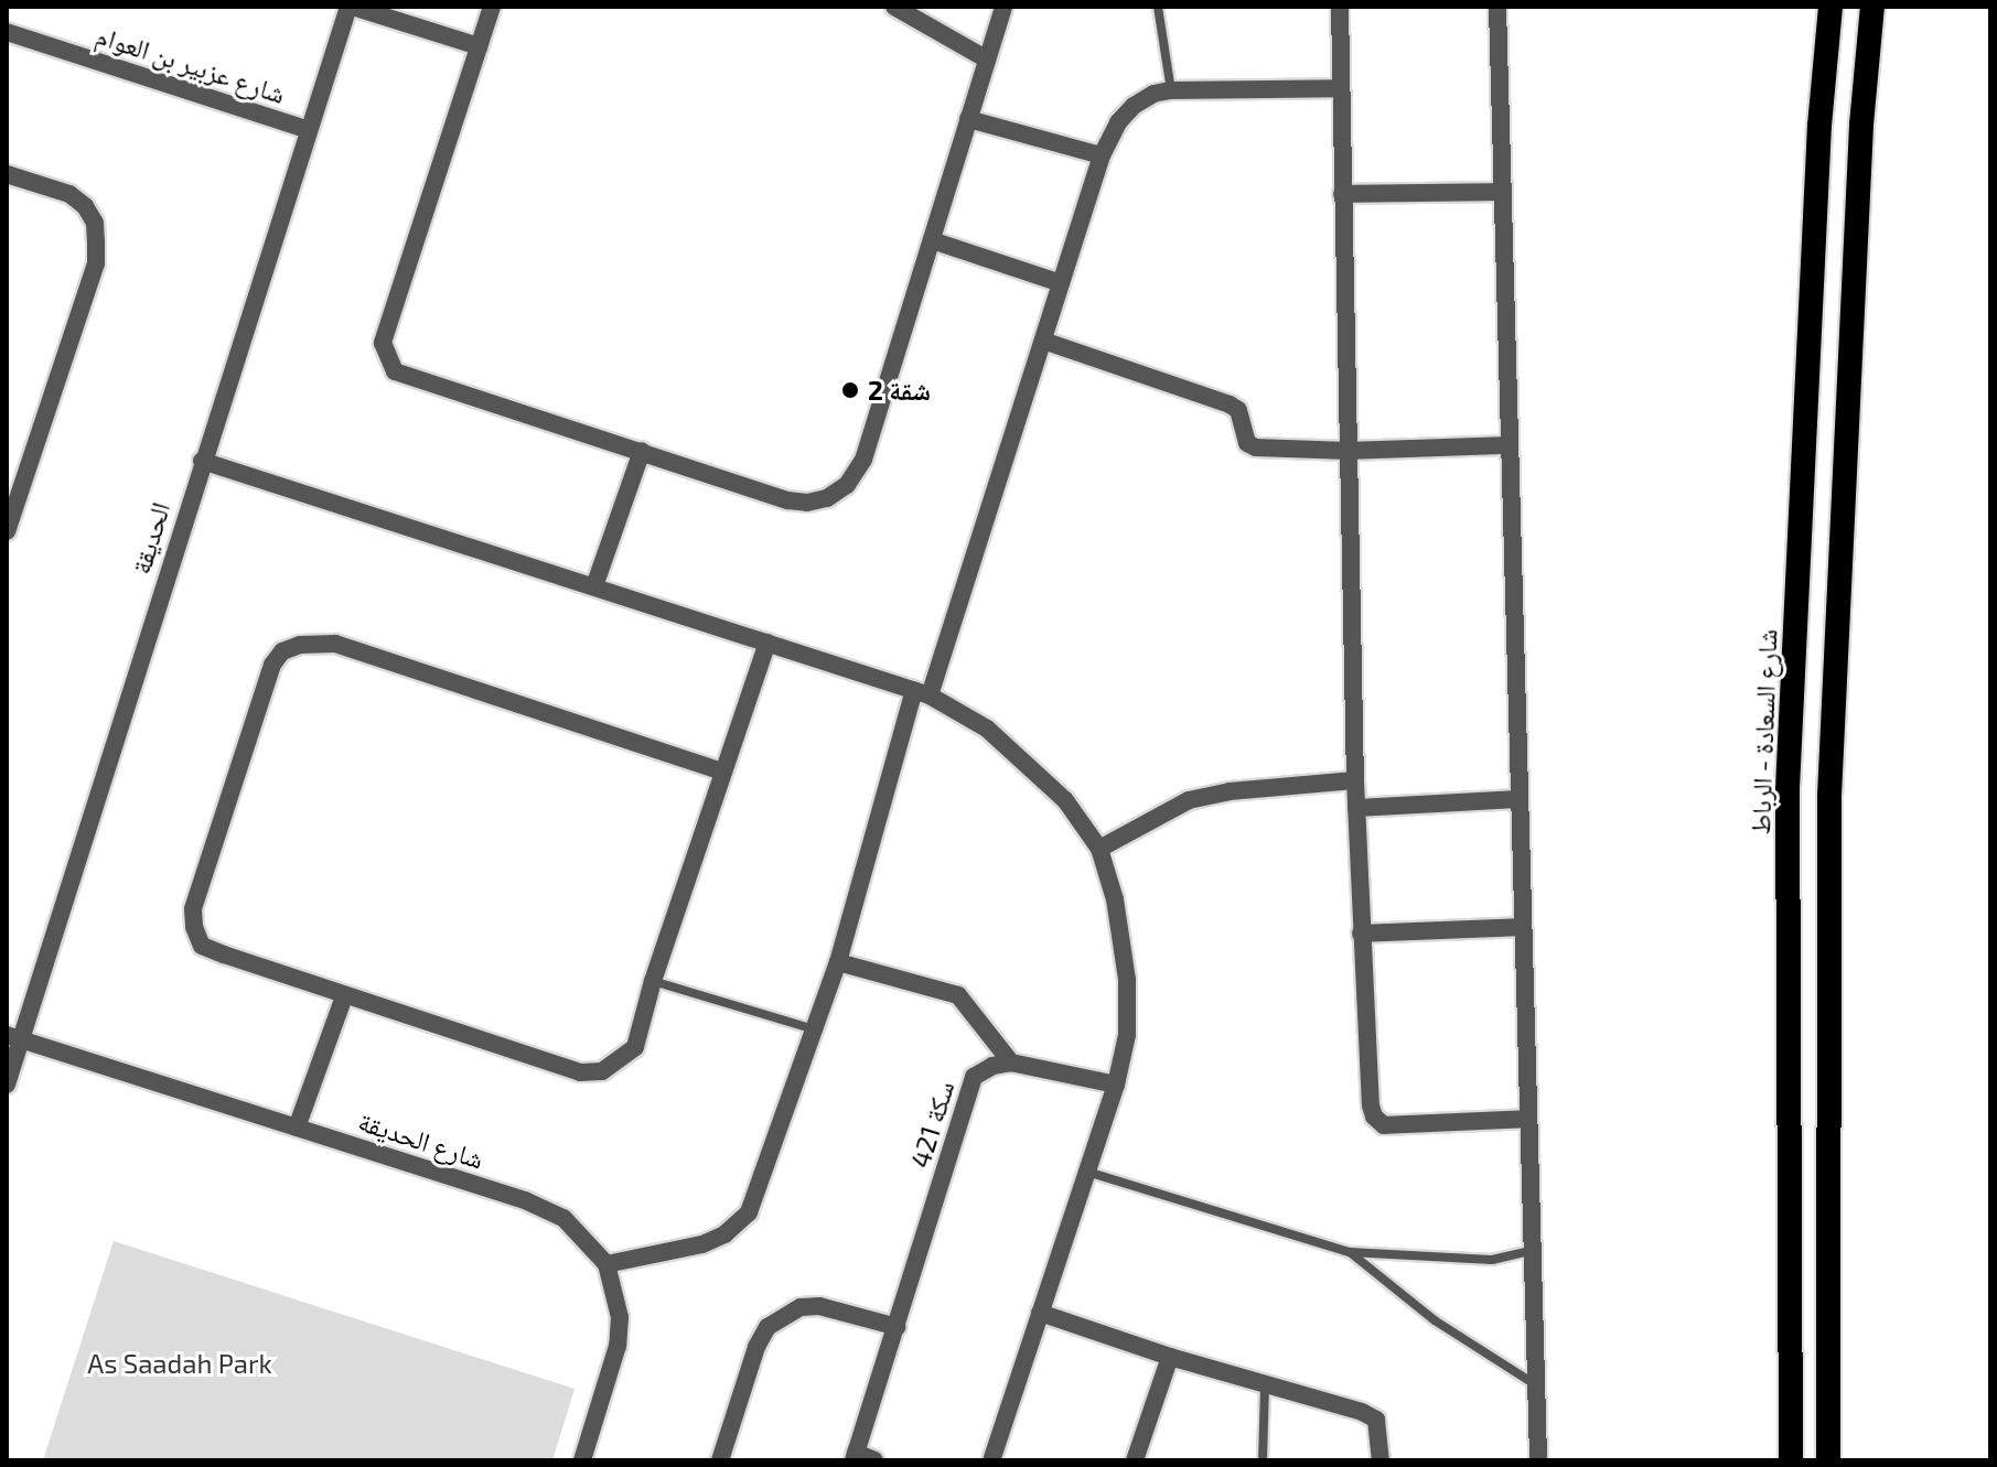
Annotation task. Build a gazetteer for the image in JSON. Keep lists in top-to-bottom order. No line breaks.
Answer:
{"streets":{"highway":["شارع السعادة - الرباط"],"street":["شارع عزبير بن العوام","الحديقة","سكة 421","شارع الحديقة"]},"crossings":[["شارع عزبير بن العوام","الحديقة"],["الحديقة","شارع الحديقة"]],"parks":["As Saadah Park"],"places":["شقة 2"]}
